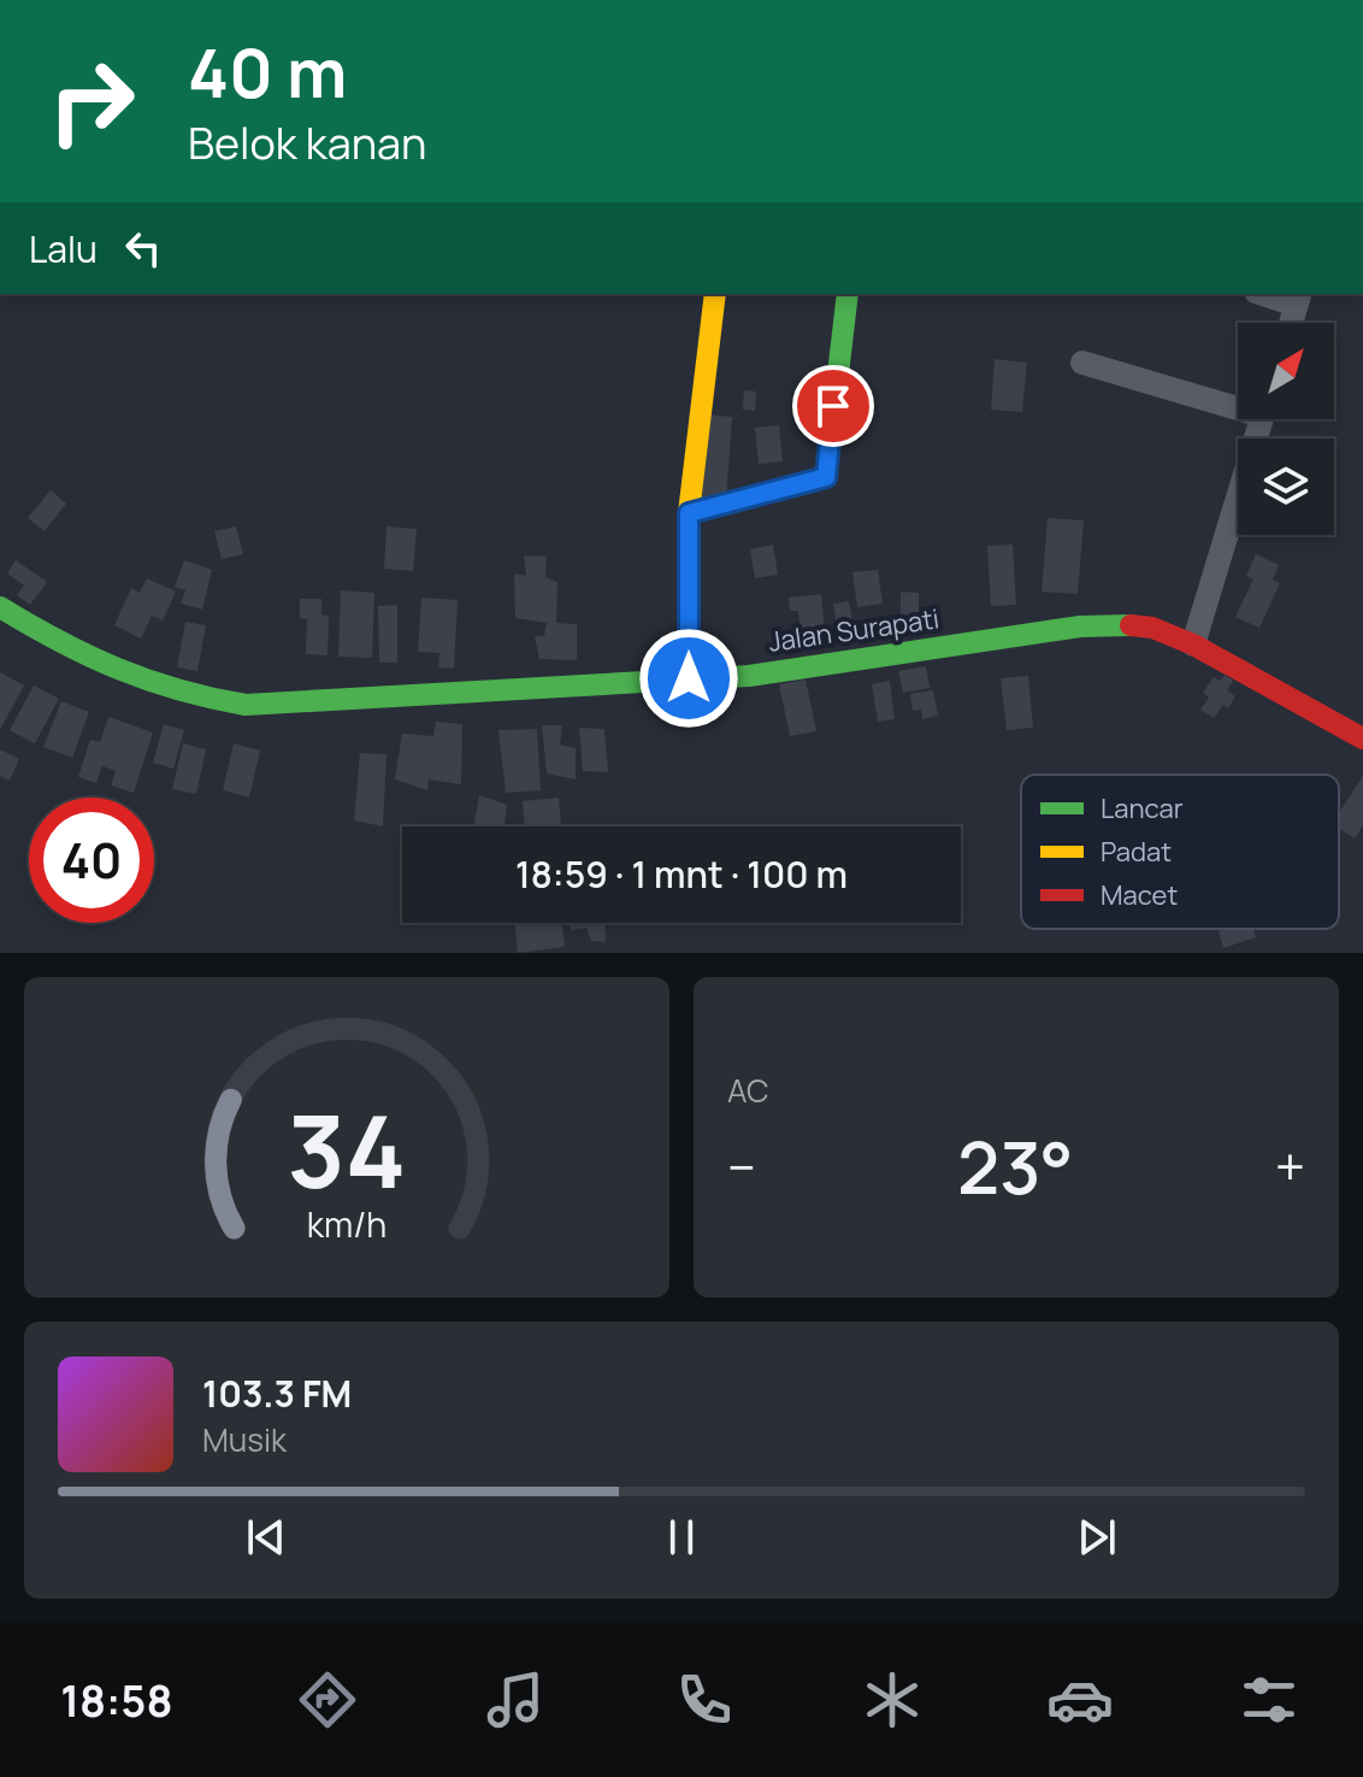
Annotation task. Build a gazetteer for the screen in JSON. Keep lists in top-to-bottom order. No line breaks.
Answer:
{"streets":{"street":["Jalan Surapati"]},"legend":["Lancar","Padat","Macet"],"north":"top right","page":{"turn":["40 m","Belok kanan"],"then":"Lalu","limit":"40","trip":"18:59 · 1 mnt · 100 m","tile":"AC","heat":["−","23°","+"],"song":["103.3 FM","Musik"],"tabs":"18:58","gauge":["34","km/h"]}}
